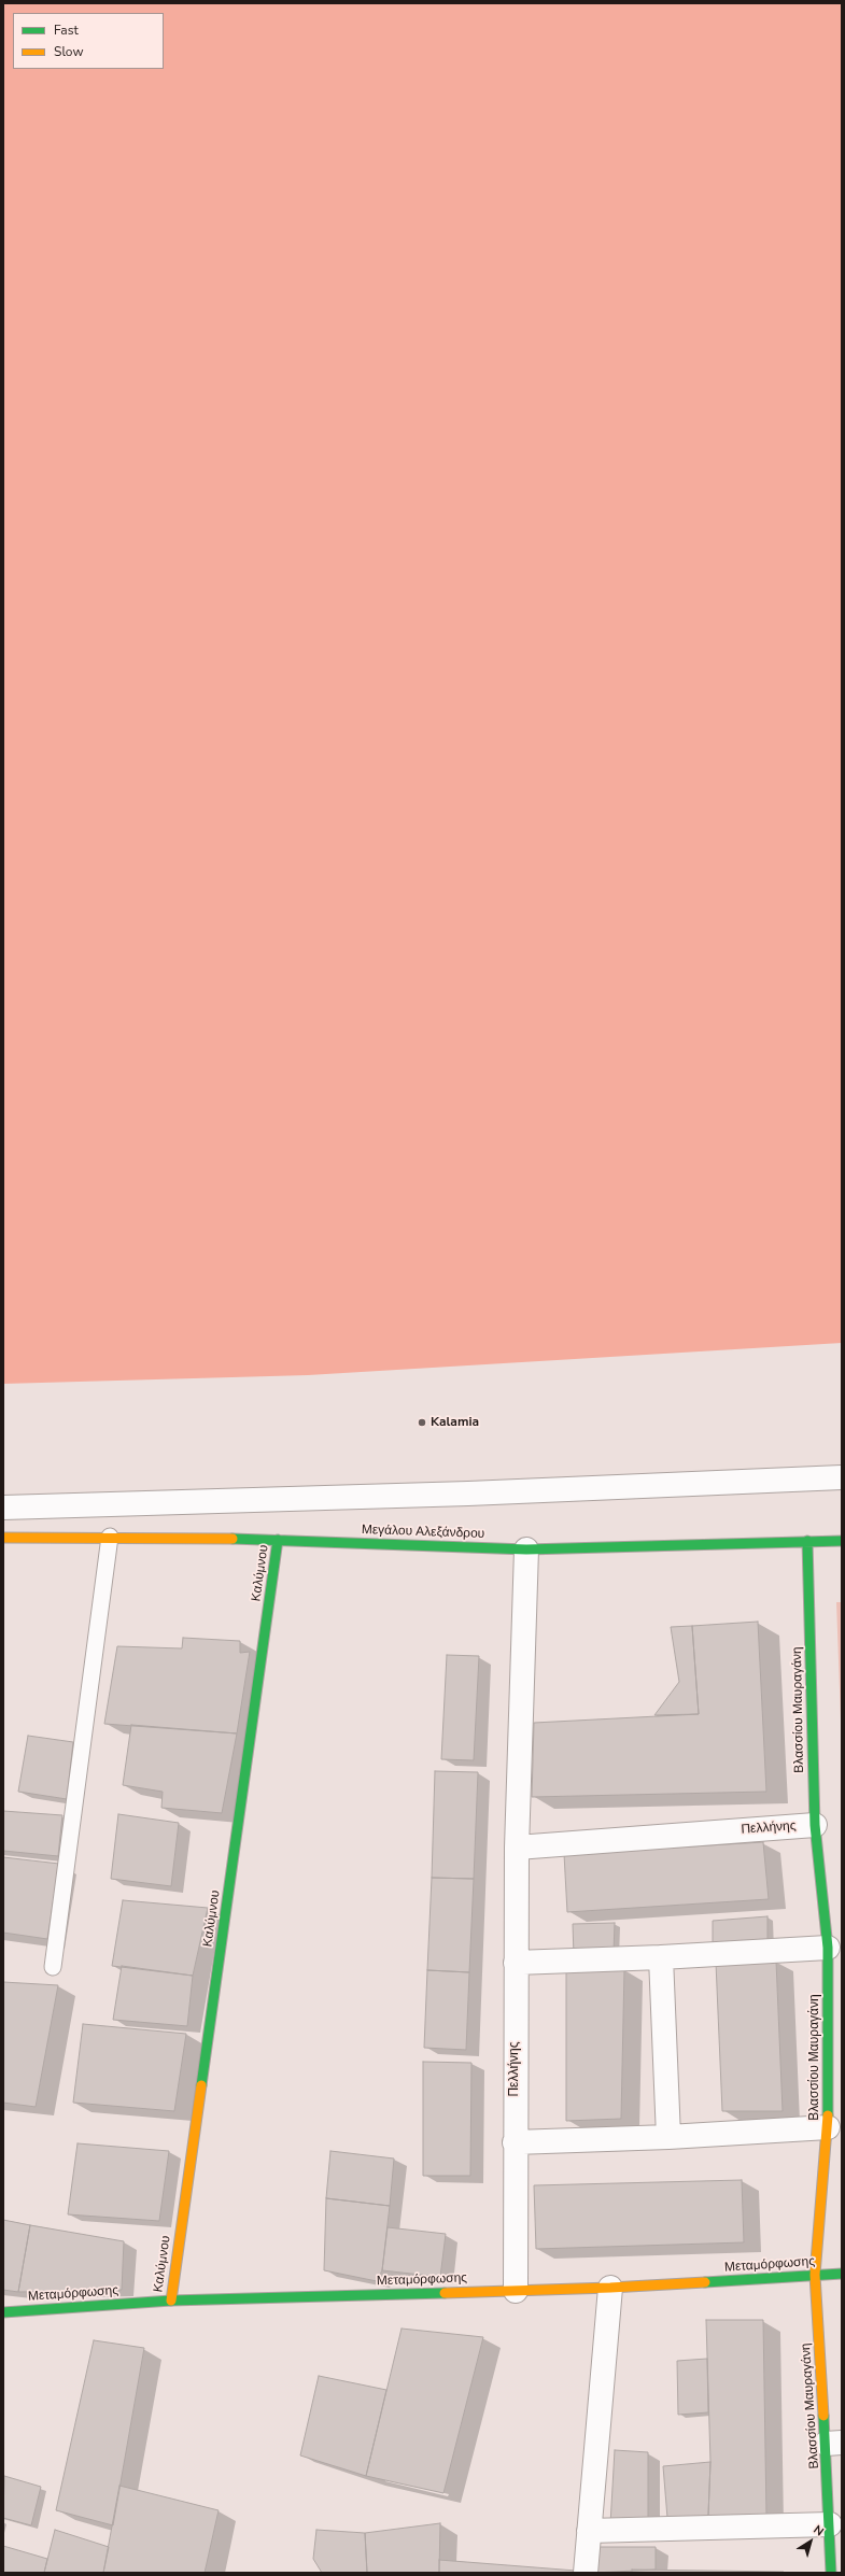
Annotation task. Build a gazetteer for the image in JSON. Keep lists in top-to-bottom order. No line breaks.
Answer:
{"streets":{"street":["Μεγάλου Αλεξάνδρου","Καλύμνου","Βλασσίου Μαυραγάνη","Πελλήνης","Μεταμόρφωσης"]},"crossings":[["Μεγάλου Αλεξάνδρου","Καλύμνου"],["Μεγάλου Αλεξάνδρου","Βλασσίου Μαυραγάνη"],["Μεγάλου Αλεξάνδρου","Πελλήνης"],["Καλύμνου","Μεταμόρφωσης"],["Βλασσίου Μαυραγάνη","Πελλήνης"],["Βλασσίου Μαυραγάνη","Μεταμόρφωσης"],["Πελλήνης","Μεταμόρφωσης"]],"places":["Kalamia"],"legend":["Fast","Slow"],"north":"top right"}
